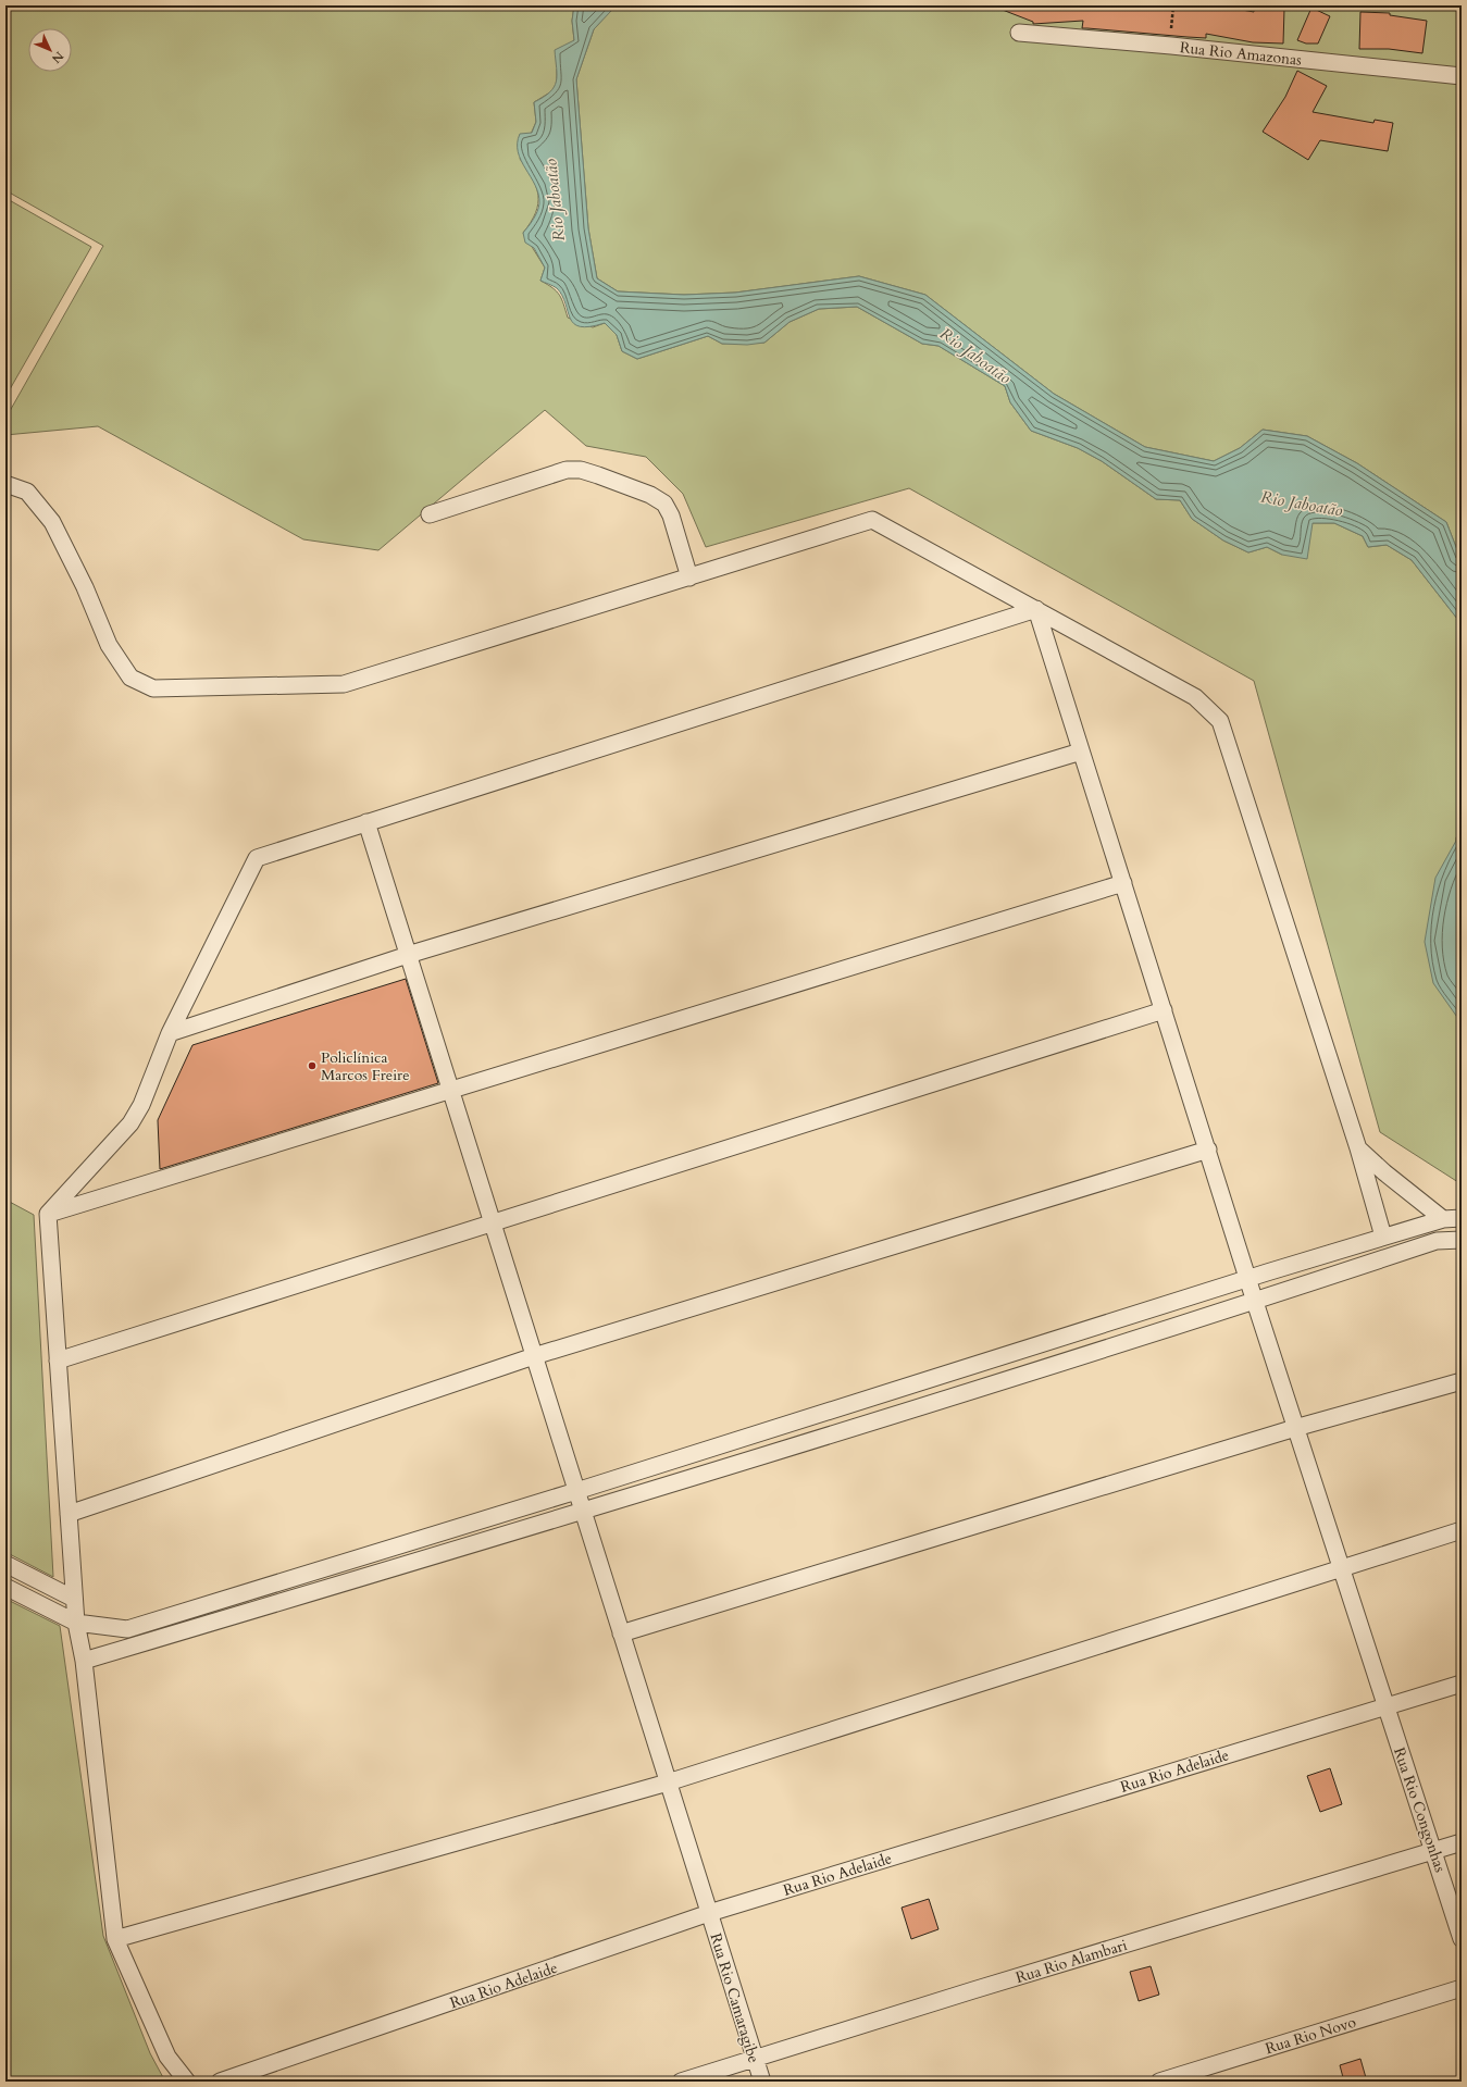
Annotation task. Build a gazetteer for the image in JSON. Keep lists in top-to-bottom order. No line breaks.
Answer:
{"streets":{"street":["Rua Rio Amazonas","Rua Rio Adelaide","Rua Rio Congonhas","Rua Rio Alambari","Rua Rio Camaragibe","Rua Rio Novo"]},"crossings":[["Rua Rio Adelaide","Rua Rio Congonhas"],["Rua Rio Adelaide","Rua Rio Camaragibe"],["Rua Rio Congonhas","Rua Rio Alambari"],["Rua Rio Alambari","Rua Rio Camaragibe"]],"water":["Rio Jaboatão"],"places":["Policlínica Marcos Freire"],"north":"bottom right"}
